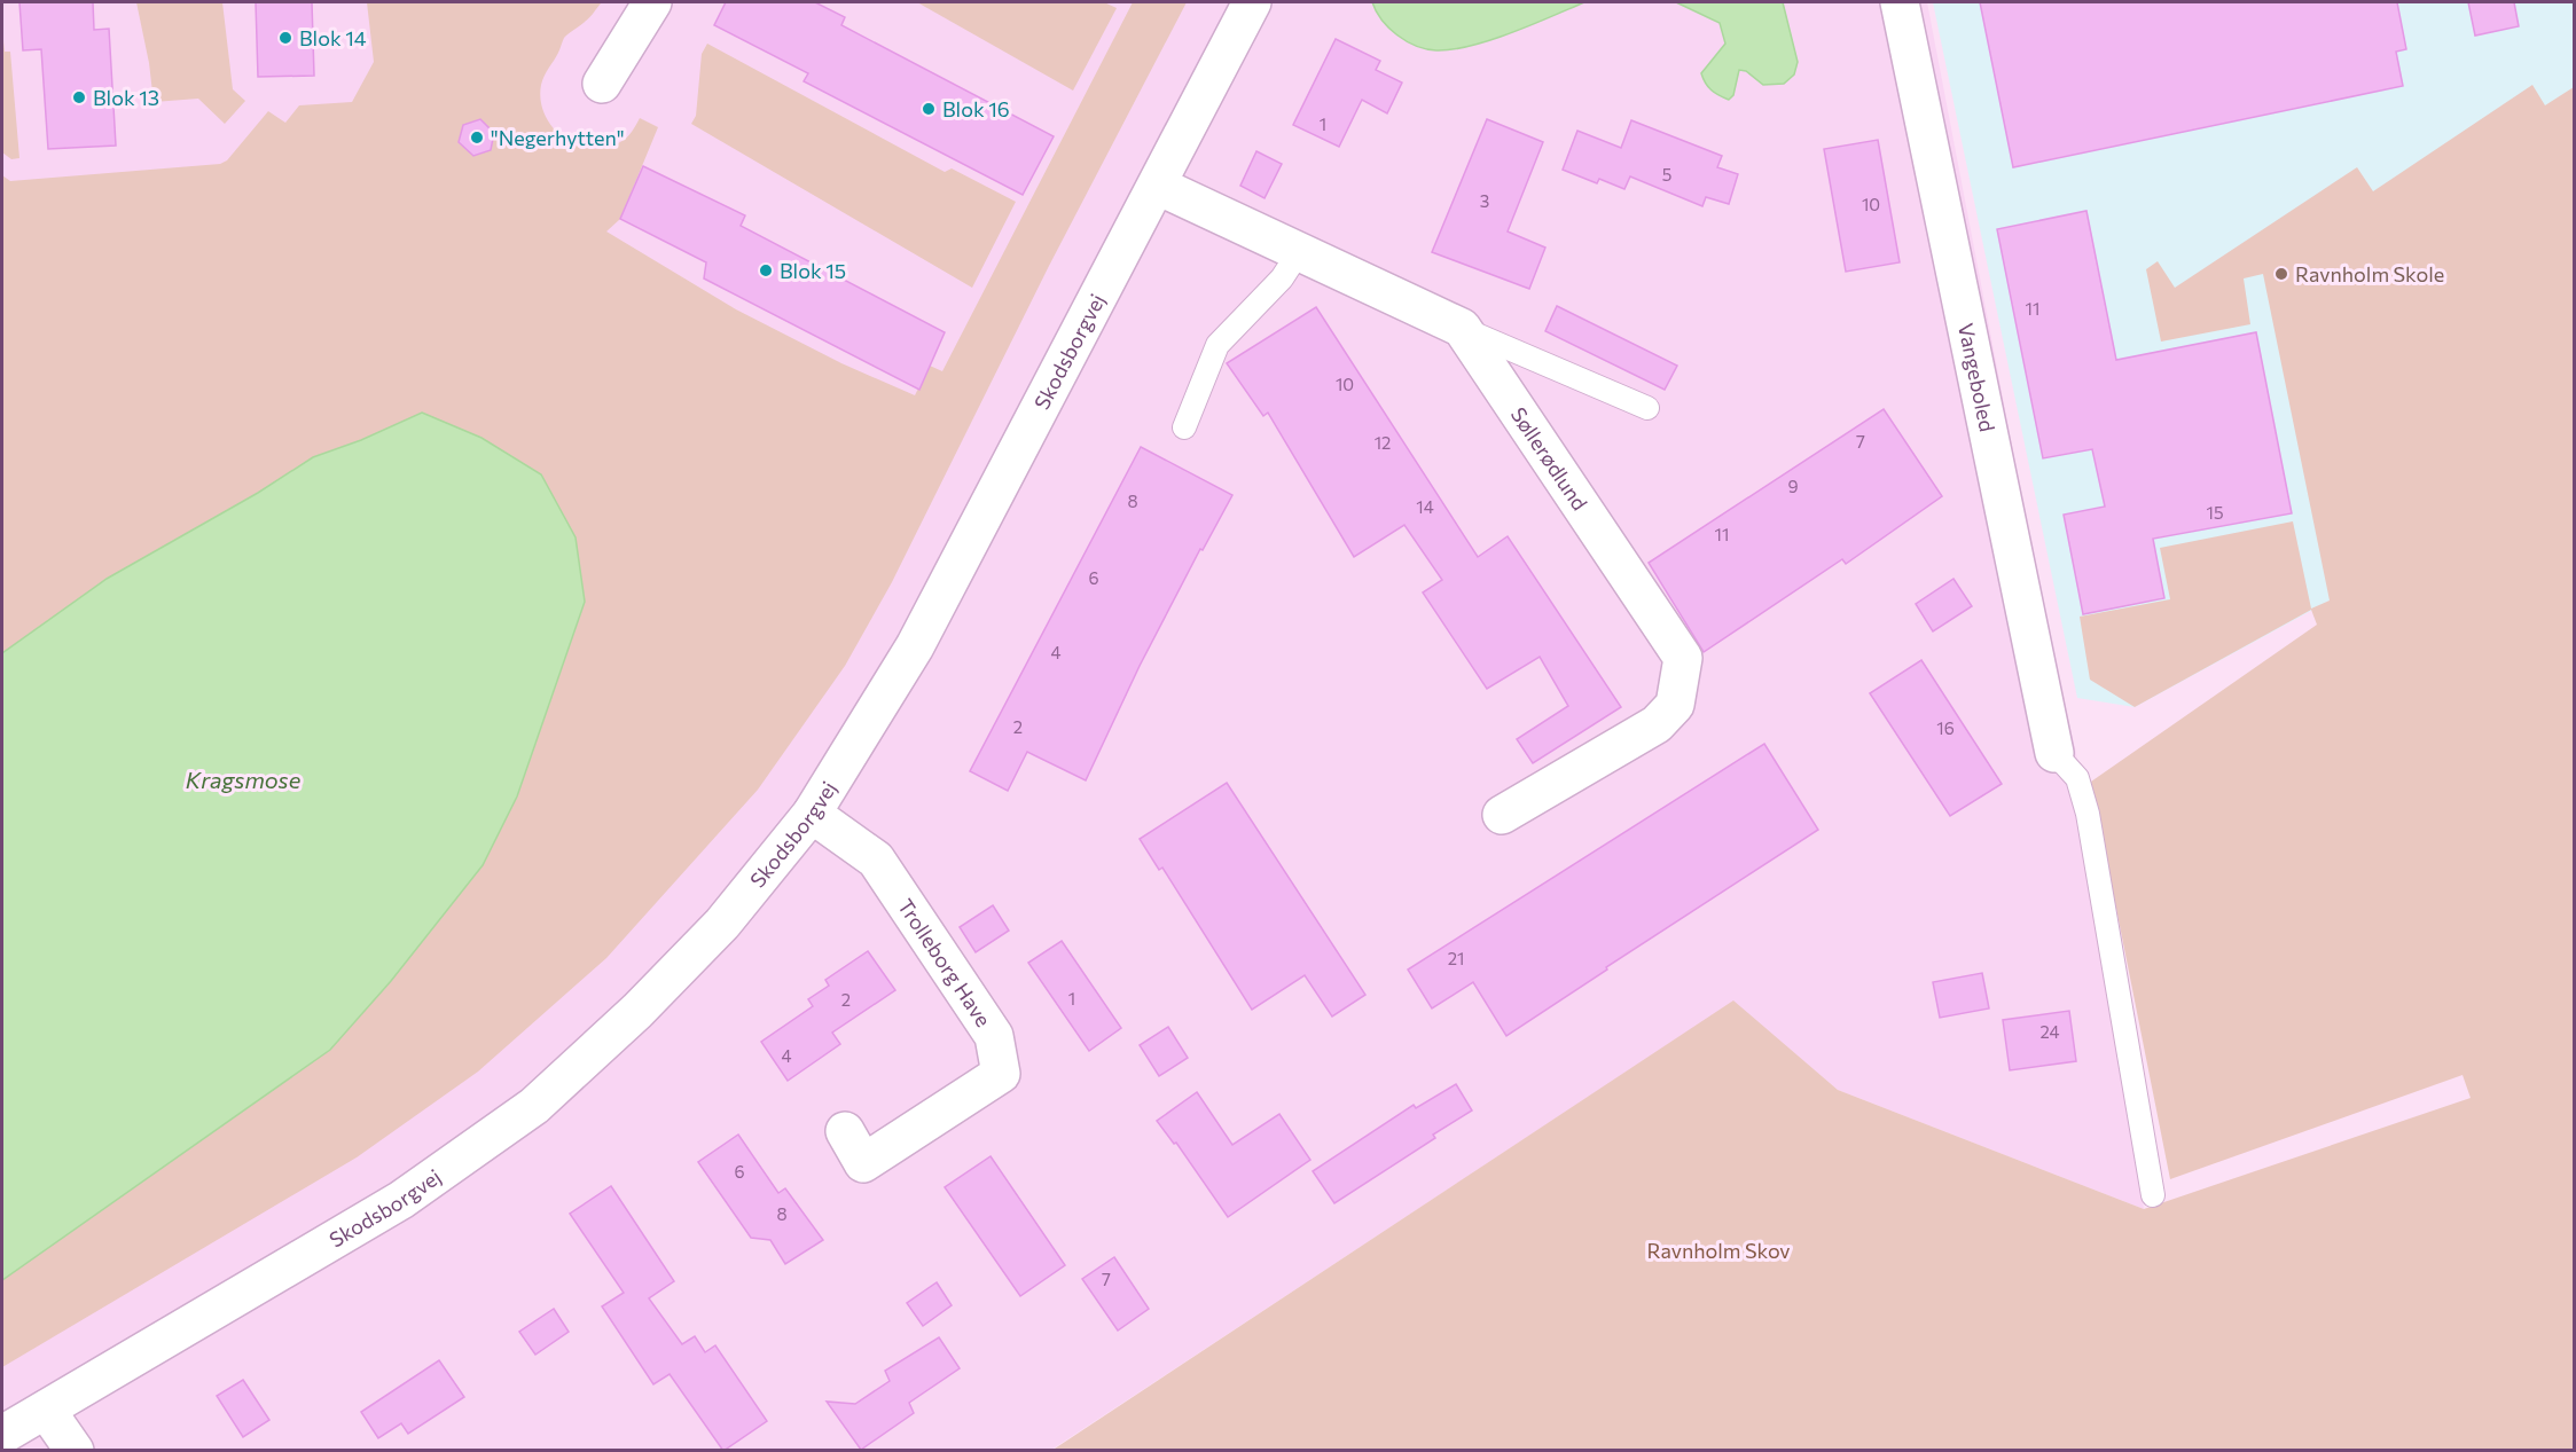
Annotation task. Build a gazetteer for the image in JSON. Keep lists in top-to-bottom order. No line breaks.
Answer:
{"streets":{"street":["Skodsborgvej","Vangeboled","Søllerødlund","Trolleborg Have"]},"crossings":[["Skodsborgvej","Trolleborg Have"]],"water":["Kragsmose"],"parks":["Ravnholm Skov"],"places":["Blok 14","Blok 13","Blok 16","\"Negerhytten\"","Blok 15","Ravnholm Skole"],"house_numbers":["1","5","3","10","11","10","7","12","9","8","14","15","11","6","4","2","16","21","1","2","24","4","6","8","7"]}
